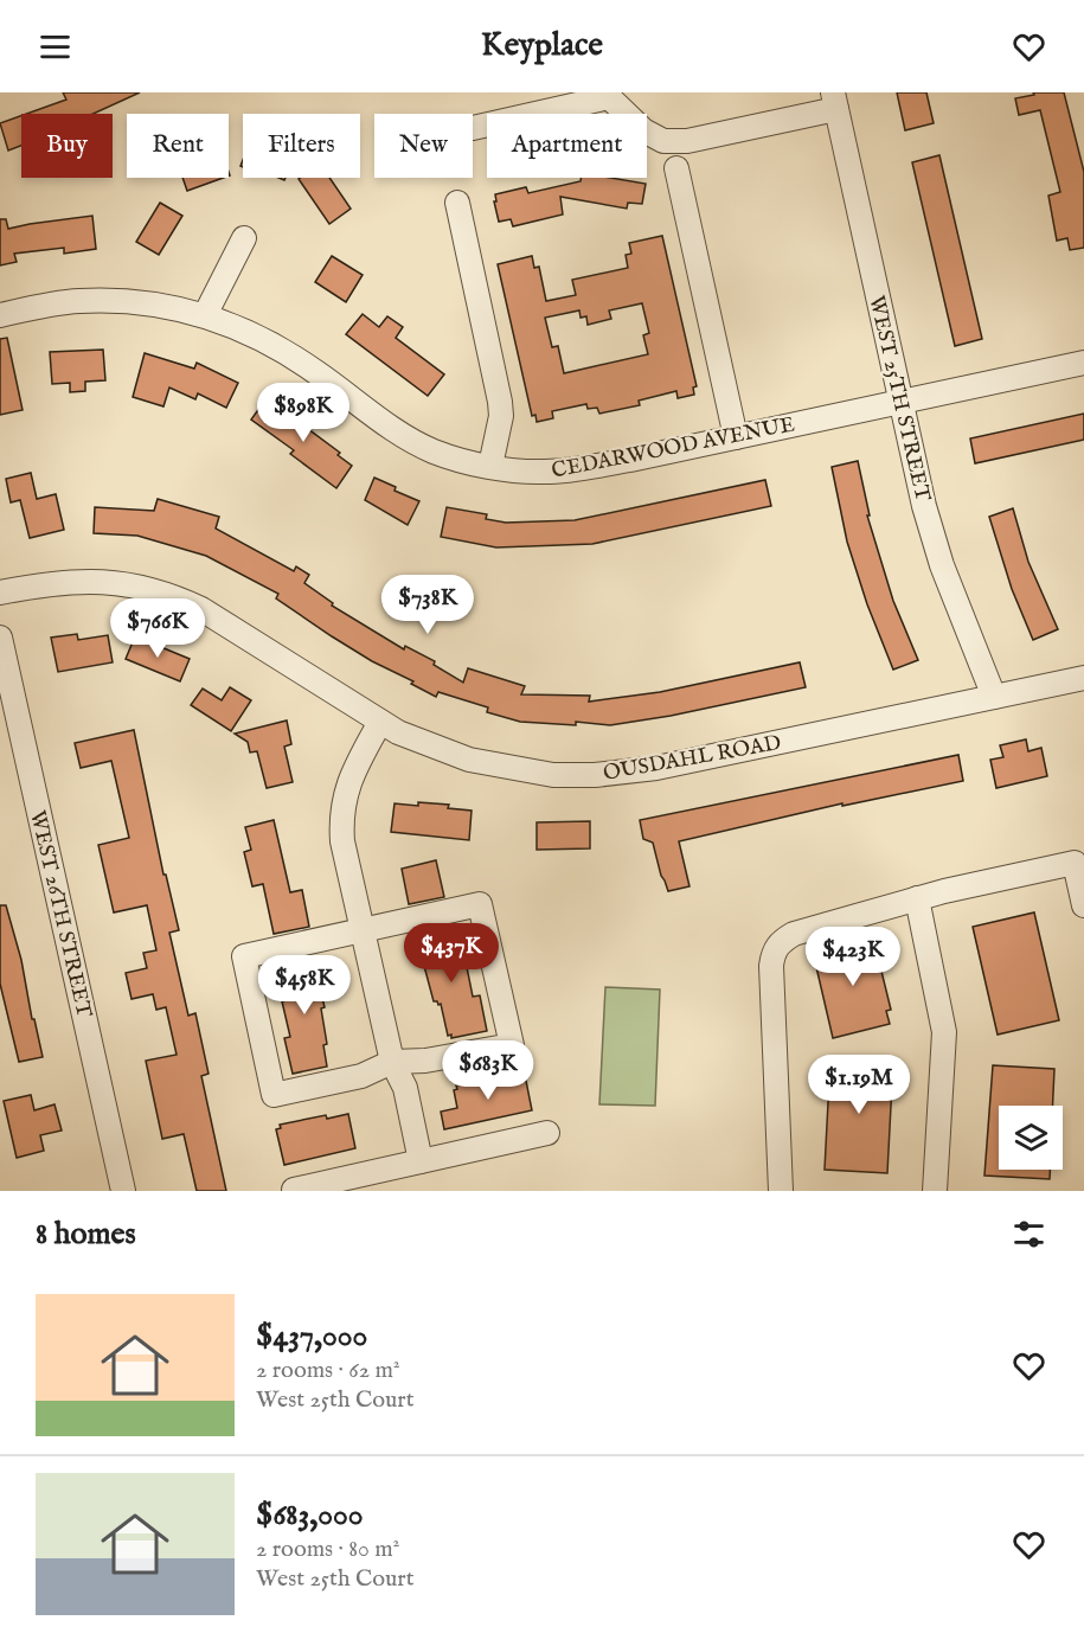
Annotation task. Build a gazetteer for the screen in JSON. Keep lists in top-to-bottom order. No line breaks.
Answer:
{"streets":{"street":["WEST 25TH STREET","CEDARWOOD AVENUE","OUSDAHL ROAD","WEST 26TH STREET"]},"crossings":[["WEST 25TH STREET","CEDARWOOD AVENUE"],["WEST 25TH STREET","OUSDAHL ROAD"]],"page":{"header":"Keyplace","chip":["Buy","Rent","Filters","New","Apartment"],"price":["$898K","$738K","$766K","$437K","$423K","$458K","$683K","$1.19M"],"heading":"8 homes","list":[{"name":"$437,000","note":"2 rooms · 62 m² · West 25th Court"},{"name":"$683,000","note":"2 rooms · 80 m² · West 25th Court"}]}}
